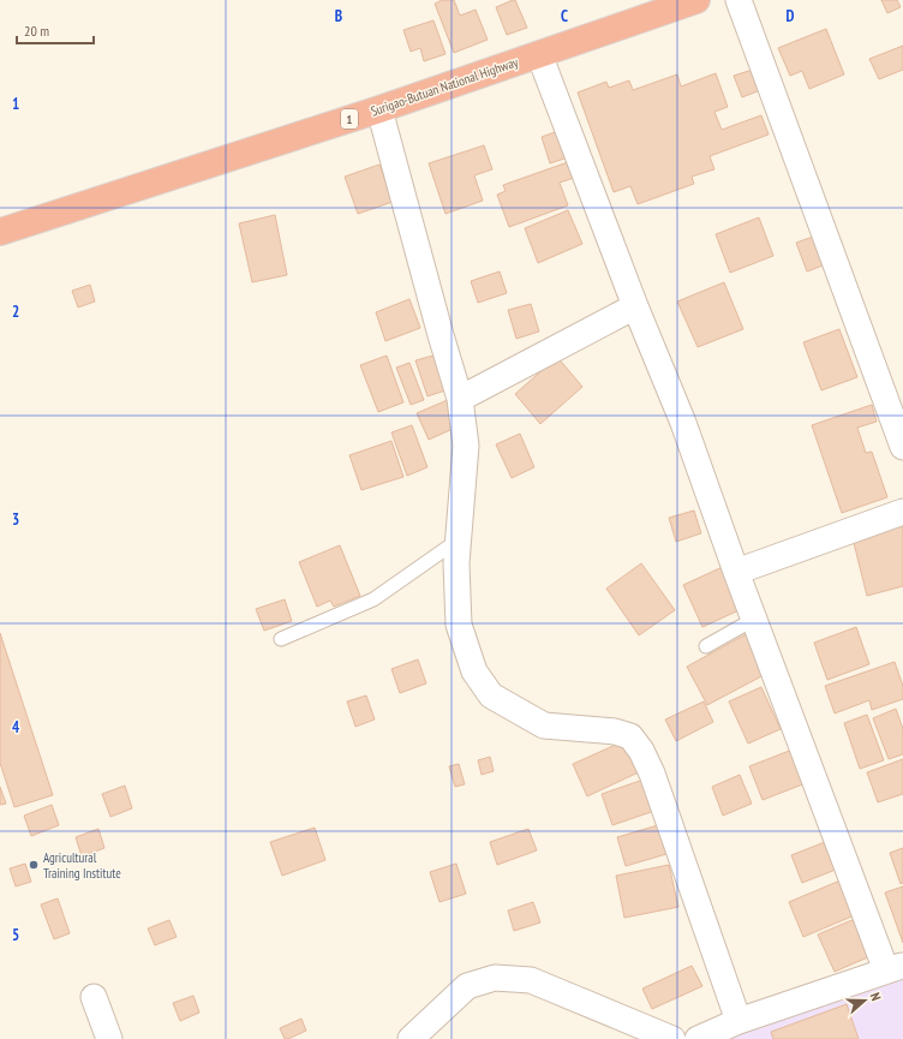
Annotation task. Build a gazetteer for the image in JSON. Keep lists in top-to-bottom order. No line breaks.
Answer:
{"streets":{"highway":["Surigao-Butuan National Highway","1"]},"places":["Agricultural Training Institute"],"scale_bar":"20 m","north":"right","grid":{"columns":["B","C","D"],"rows":["1","2","3","4","5"]}}
